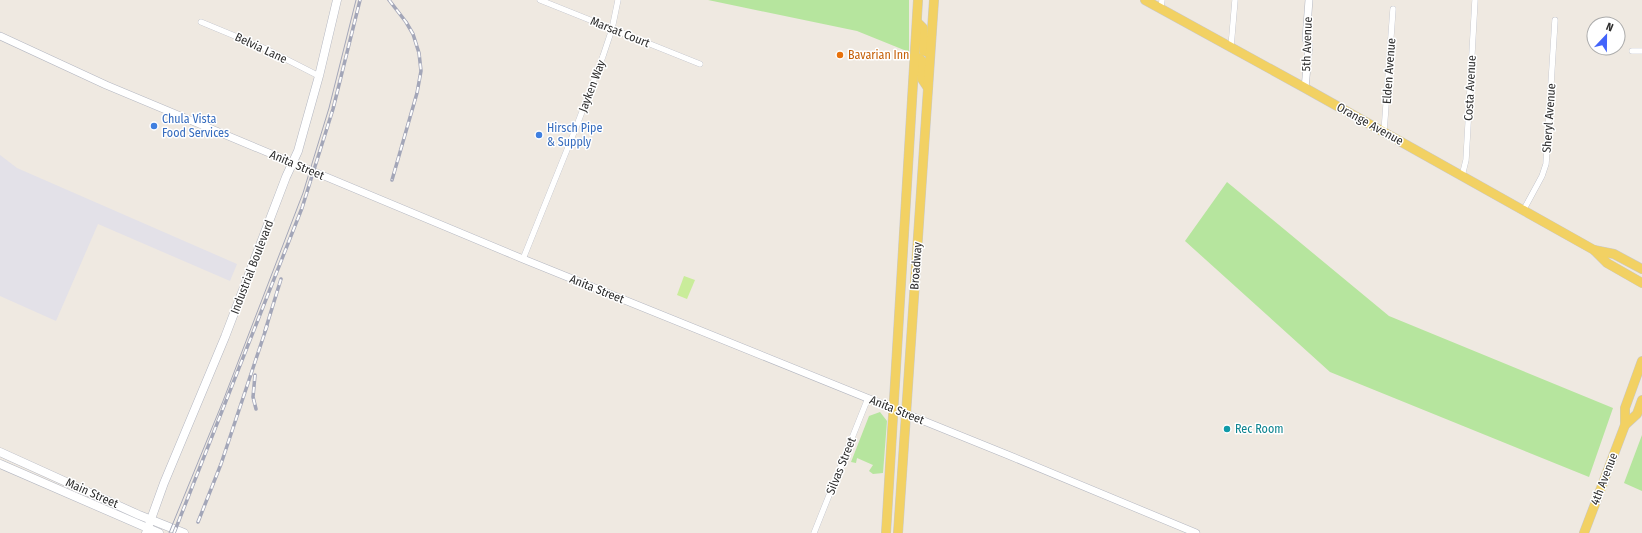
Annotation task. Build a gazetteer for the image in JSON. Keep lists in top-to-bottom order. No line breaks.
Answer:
{"streets":{"main road":["Orange Avenue","Broadway","Industrial Boulevard","4th Avenue","Main Street"],"street":["Marsat Court","5th Avenue","Belvia Lane","Elden Avenue","Jayken Way","Costa Avenue","Sheryl Avenue","Anita Street","Silvas Street"]},"crossings":[["Marsat Court","Jayken Way"],["5th Avenue","Orange Avenue"],["Belvia Lane","Industrial Boulevard"],["Elden Avenue","Orange Avenue"],["Jayken Way","Anita Street"],["Costa Avenue","Orange Avenue"],["Sheryl Avenue","Orange Avenue"],["Anita Street","Broadway"],["Anita Street","Industrial Boulevard"],["Anita Street","Silvas Street"],["Industrial Boulevard","Main Street"]],"places":["Bavarian Inn","Chula Vista Food Services","Hirsch Pipe & Supply","Rec Room"],"north":"top"}
